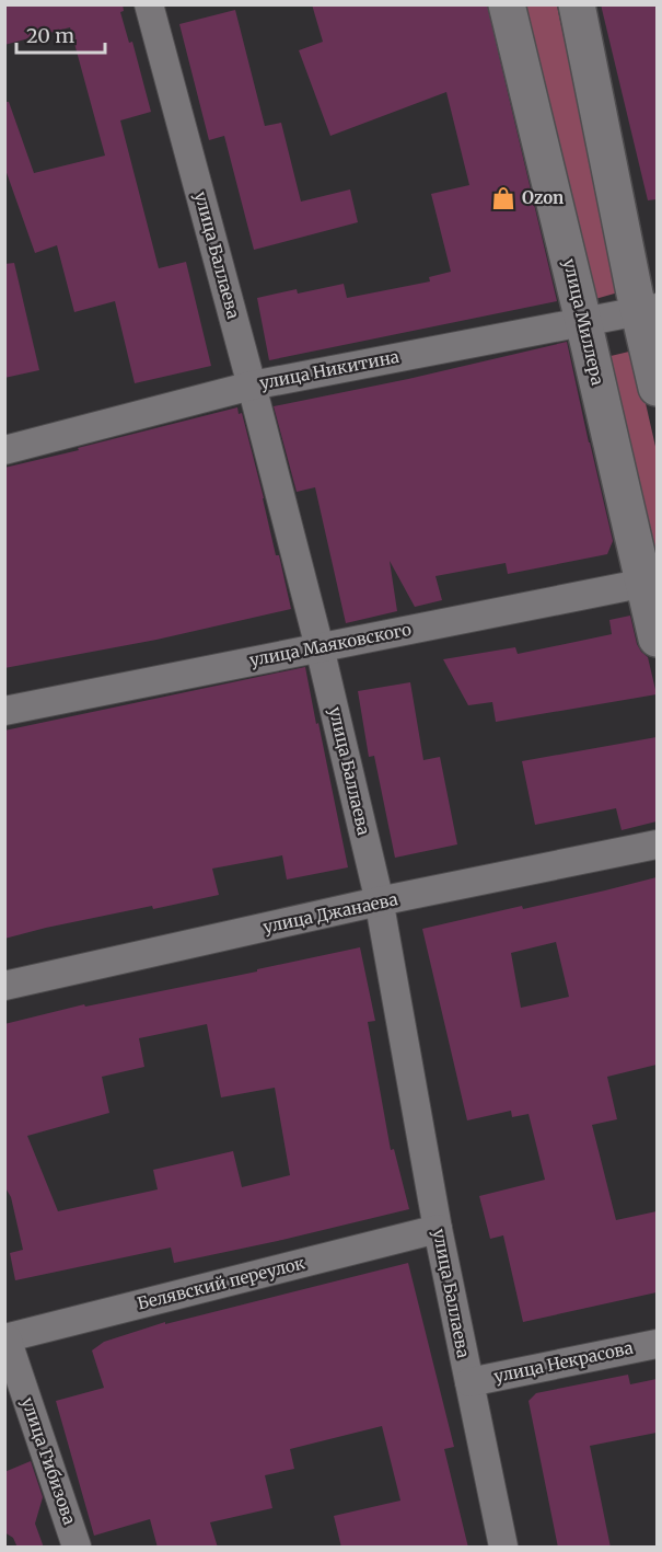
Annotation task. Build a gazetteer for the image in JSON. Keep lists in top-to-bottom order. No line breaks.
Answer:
{"streets":{"street":["улица Баллаева","улица Миллера","улица Никитина","улица Маяковского","улица Джанаева","Белявский переулок","улица Некрасова","улица Гибизова"]},"crossings":[["улица Баллаева","улица Никитина"],["улица Баллаева","улица Маяковского"],["улица Баллаева","улица Джанаева"],["улица Баллаева","Белявский переулок"],["улица Баллаева","улица Некрасова"],["улица Миллера","улица Никитина"],["улица Миллера","улица Маяковского"],["Белявский переулок","улица Гибизова"]],"places":{"shop":["Ozon"]},"scale_bar":"20 m"}
